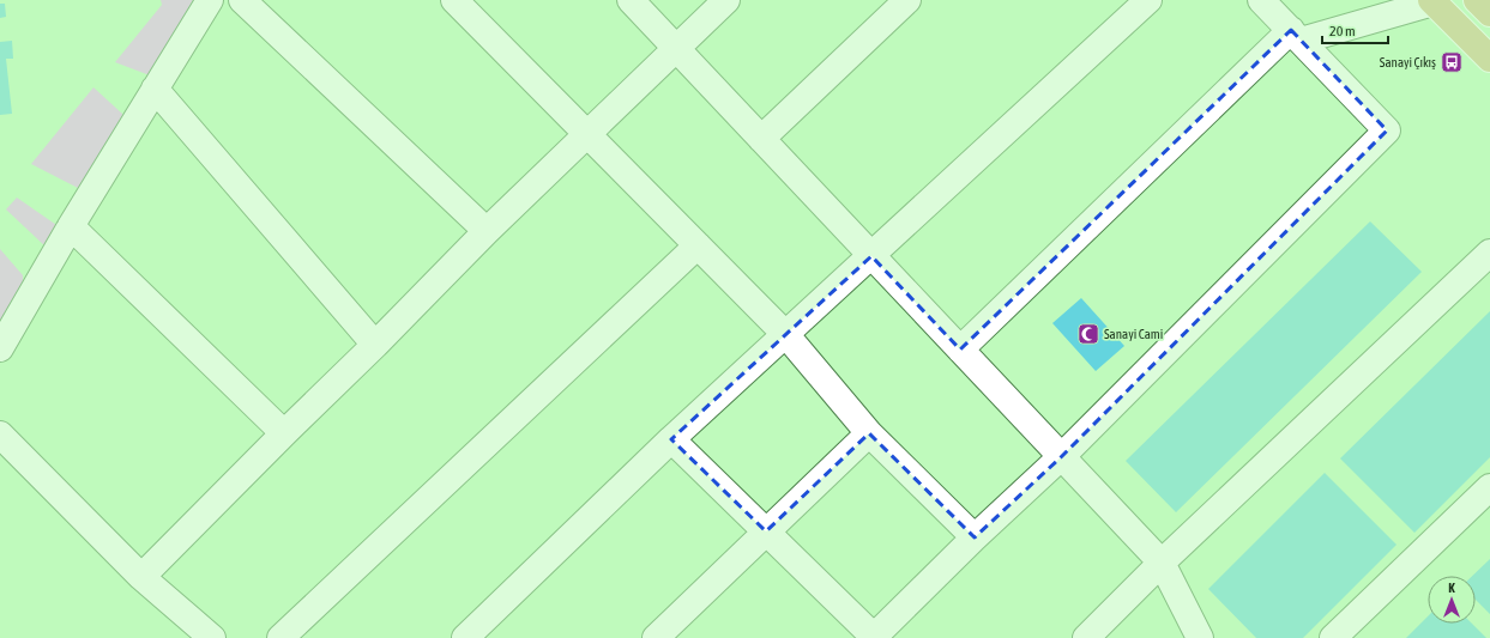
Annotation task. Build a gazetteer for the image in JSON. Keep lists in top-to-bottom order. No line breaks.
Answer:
{"places":{"bus stop":["Sanayi Çıkış"],"mosque":["Sanayi Cami"]},"scale_bar":"20 m","north":"top"}
